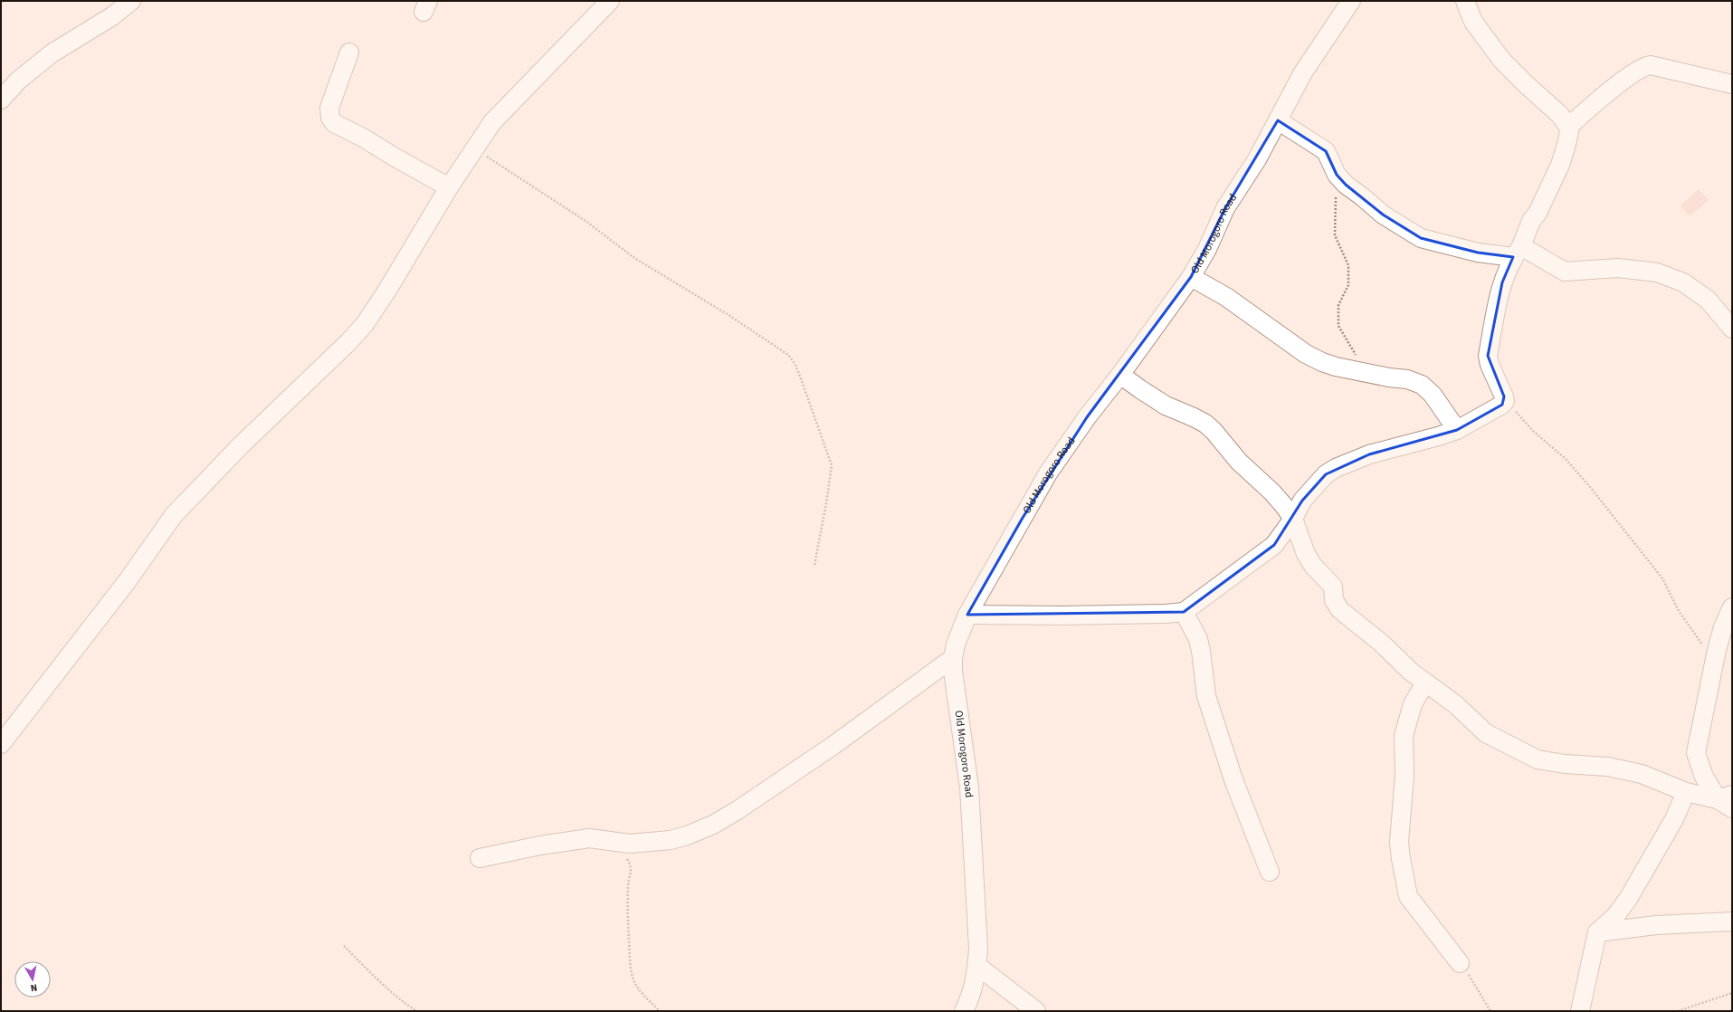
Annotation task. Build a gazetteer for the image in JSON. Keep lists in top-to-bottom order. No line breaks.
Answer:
{"streets":{"street":["Old Morogoro Road"]},"north":"bottom"}
